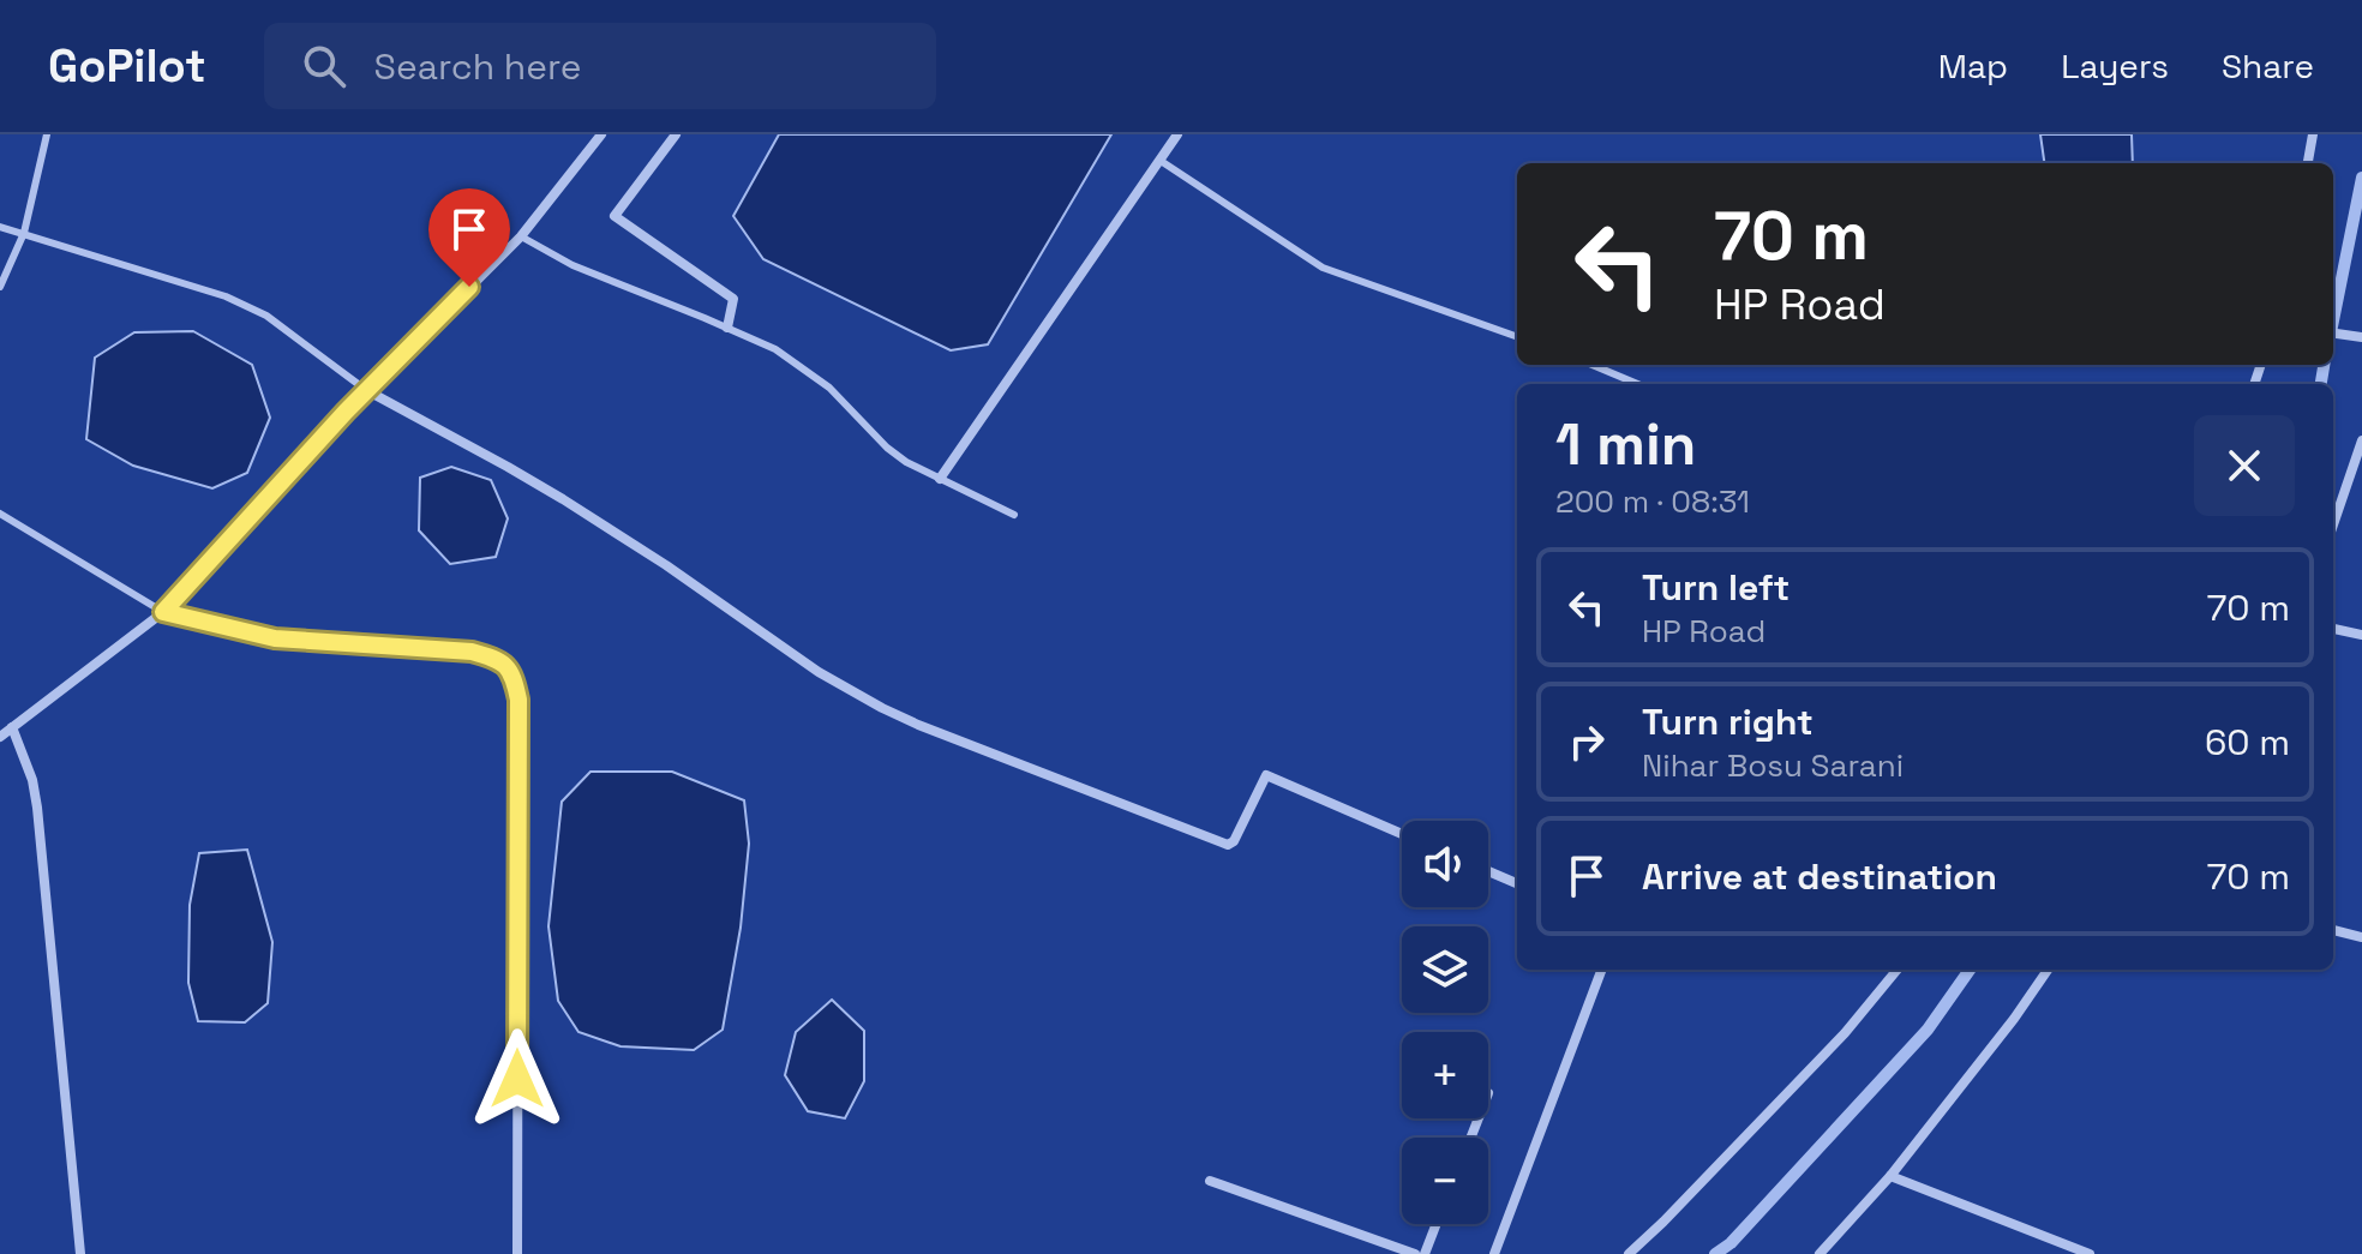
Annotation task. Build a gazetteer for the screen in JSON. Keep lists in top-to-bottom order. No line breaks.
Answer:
{"page":{"header":"GoPilot","search":"Search here","nav":["Map","Layers","Share"],"turn":["70 m","HP Road"],"heading":["1 min","200 m · 08:31"],"list":[{"name":"Turn left","note":"HP Road","value":"70 m"},{"name":"Turn right","note":"Nihar Bosu Sarani","value":"60 m"},{"name":"Arrive at destination","value":"70 m"}],"map_buttons":["+","−"]}}
